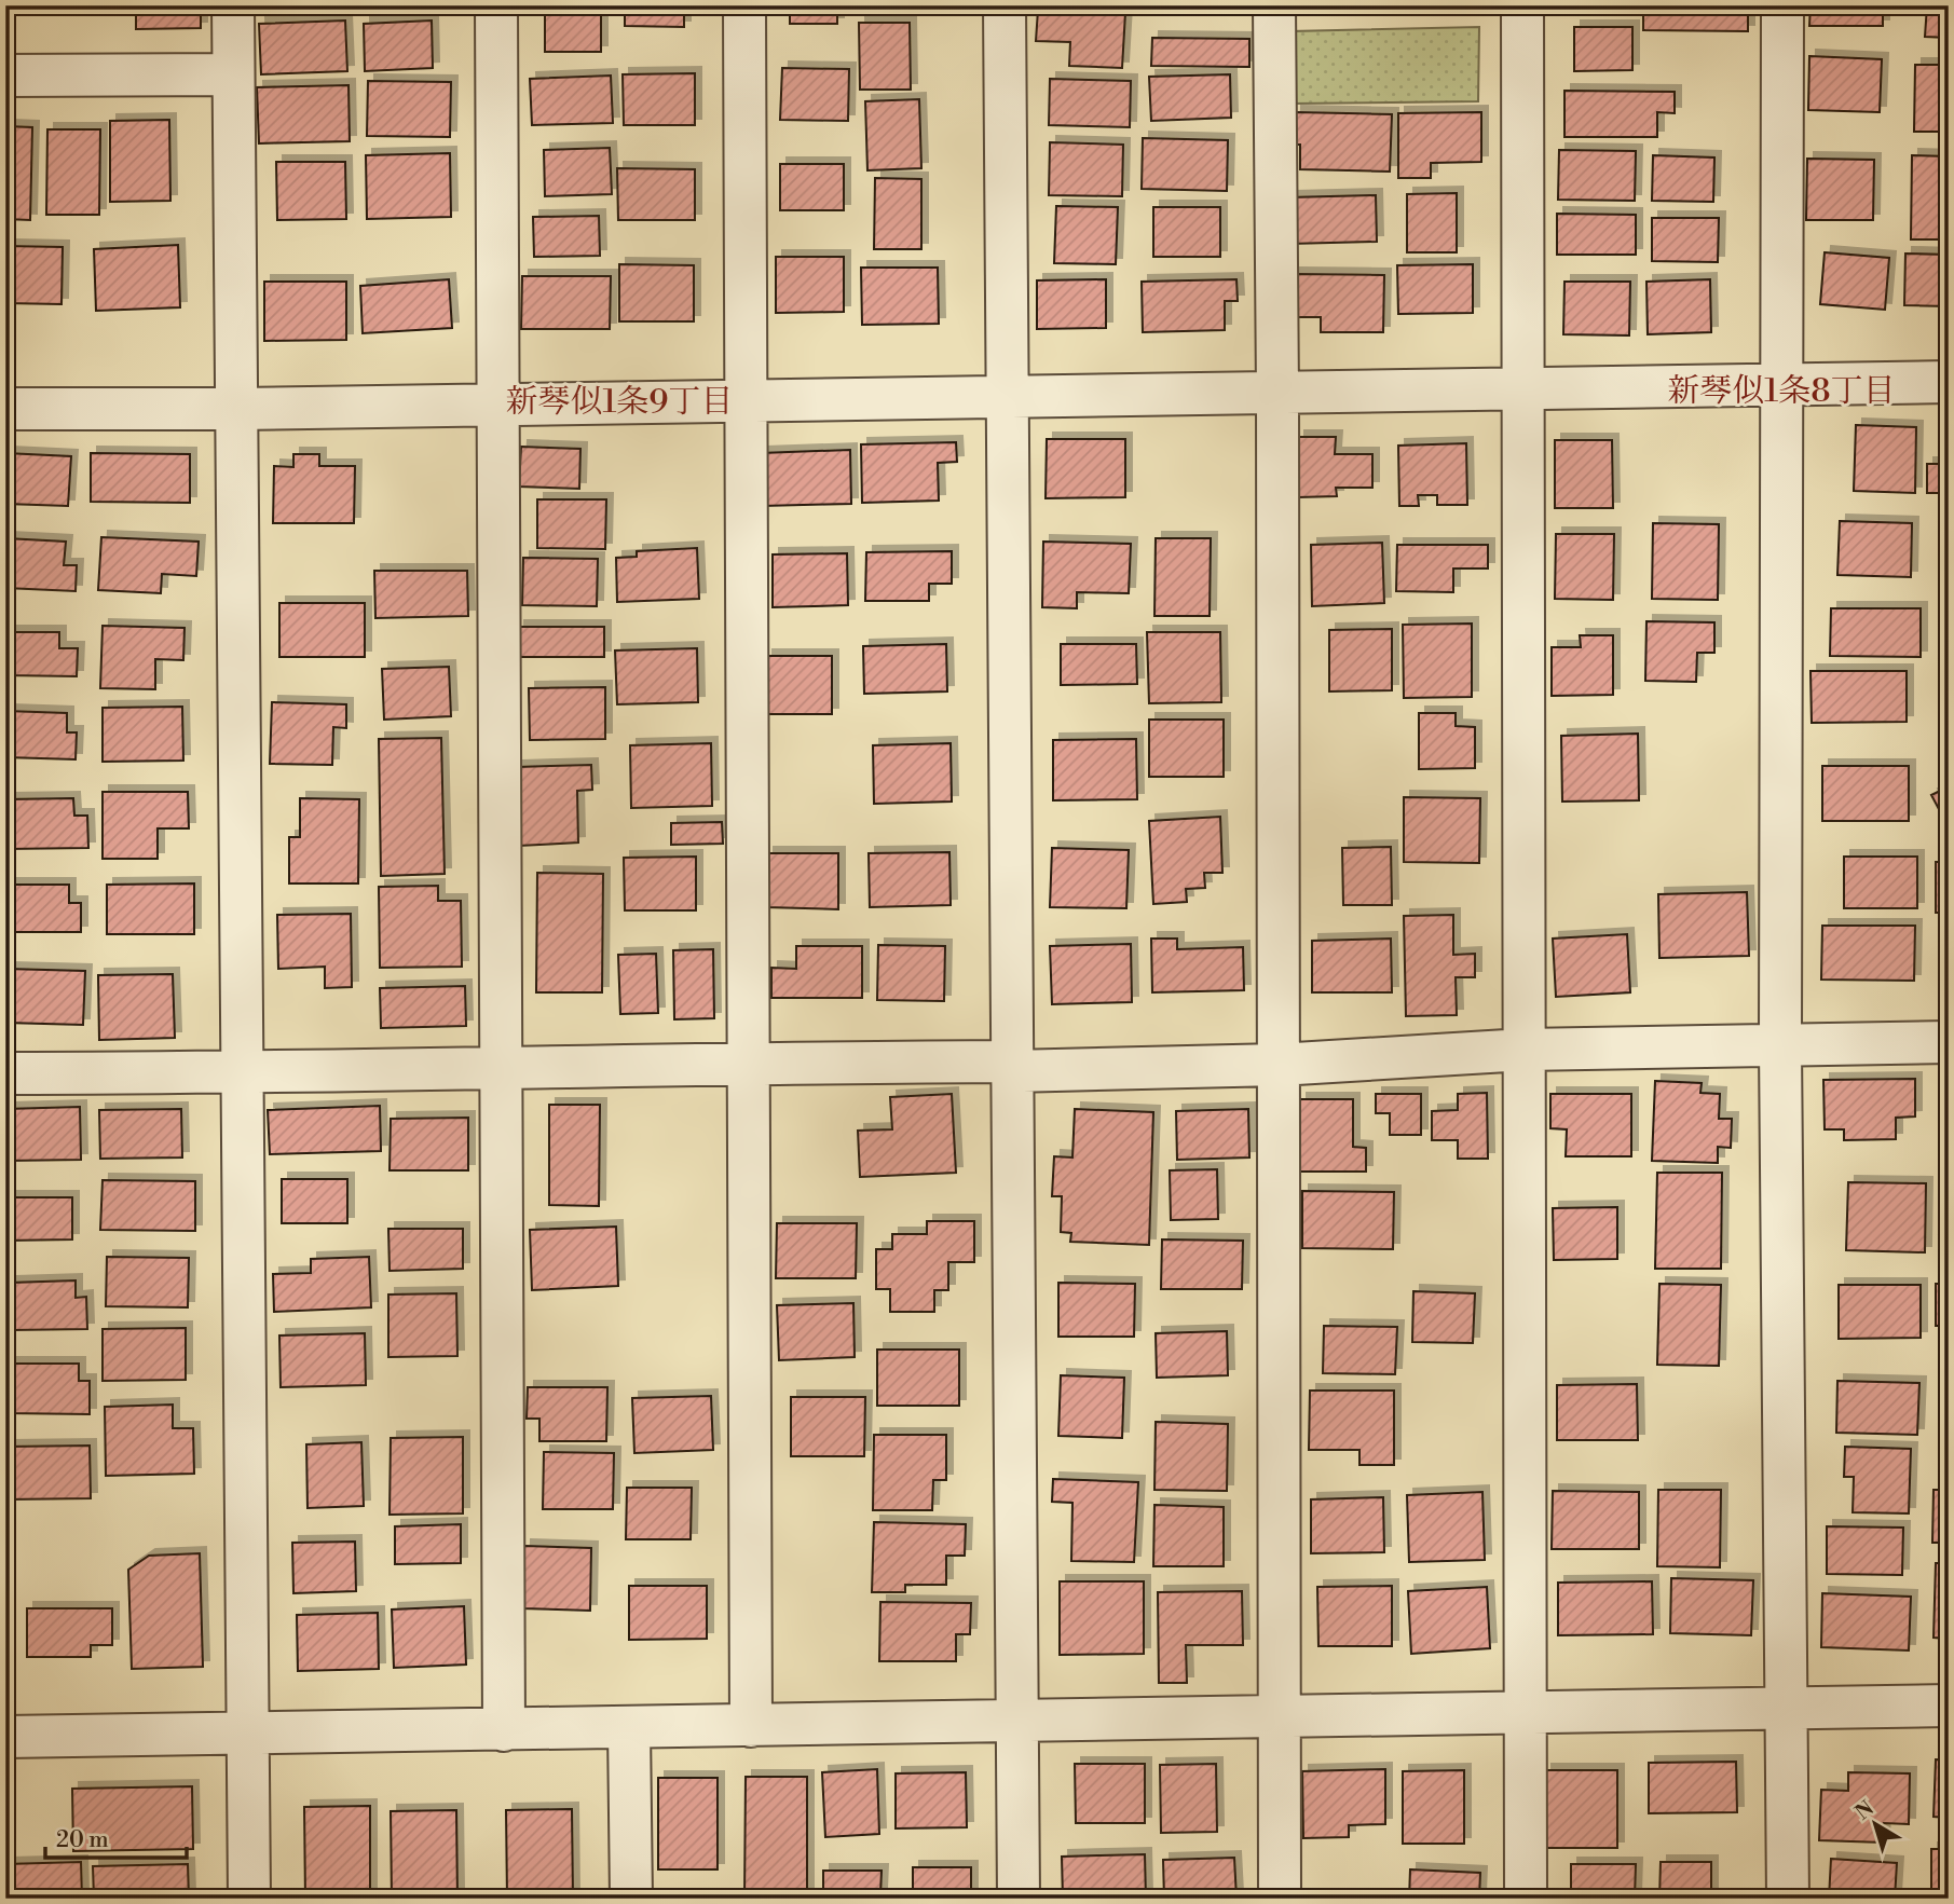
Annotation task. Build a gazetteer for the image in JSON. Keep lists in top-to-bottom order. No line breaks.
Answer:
{"districts":["新琴似1条8丁目","新琴似1条9丁目"],"scale_bar":"20 m","north":"top left"}
